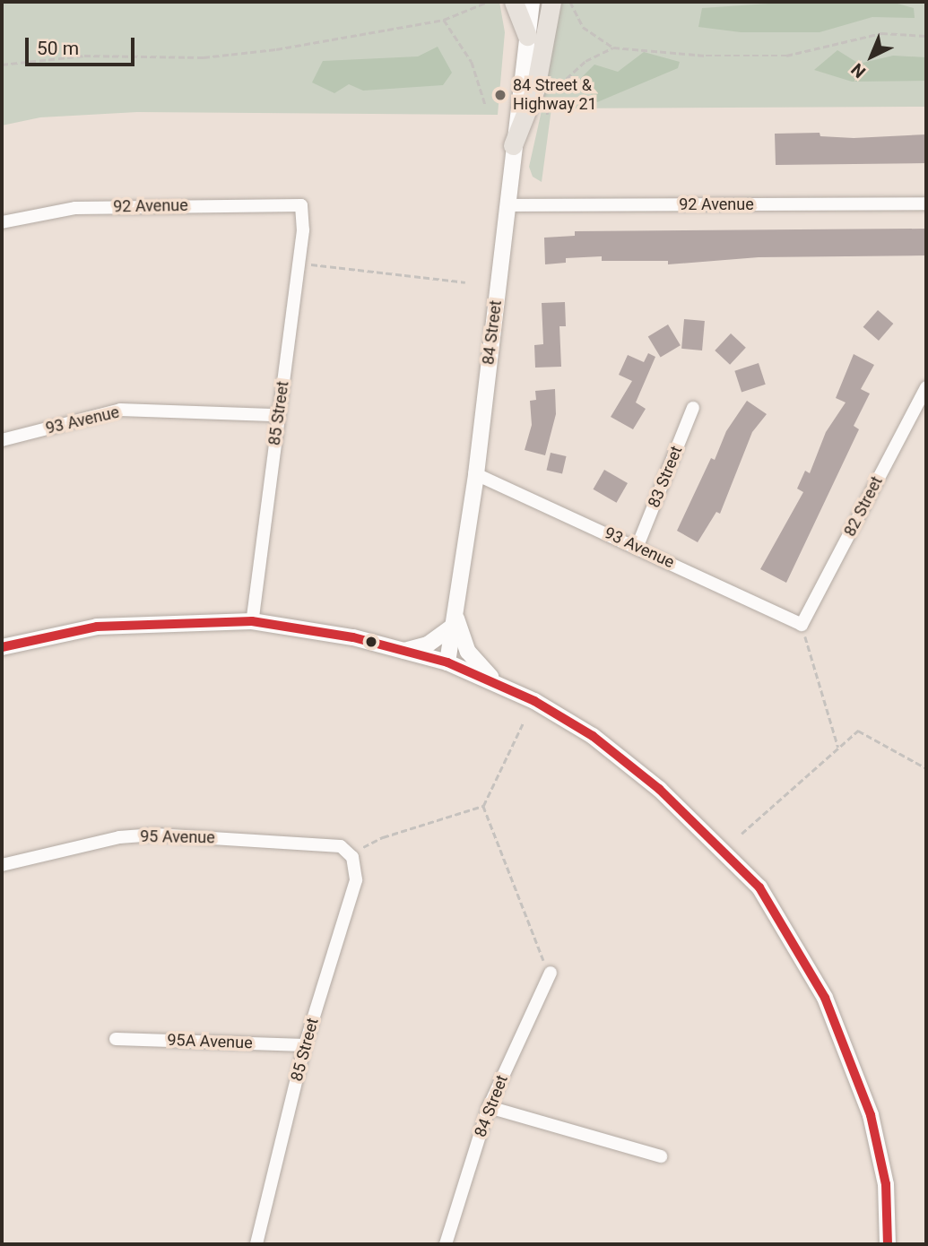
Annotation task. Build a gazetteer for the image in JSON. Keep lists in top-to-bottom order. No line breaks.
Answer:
{"streets":{"street":["92 Avenue","84 Street","85 Street","93 Avenue","83 Street","82 Street","95 Avenue","95A Avenue"]},"crossings":[["92 Avenue","84 Street"],["92 Avenue","85 Street"],["84 Street","93 Avenue"],["85 Street","93 Avenue"],["85 Street","95 Avenue"],["85 Street","95A Avenue"],["93 Avenue","83 Street"],["93 Avenue","82 Street"]],"places":["84 Street & Highway 21"],"scale_bar":"50 m","north":"bottom left"}
